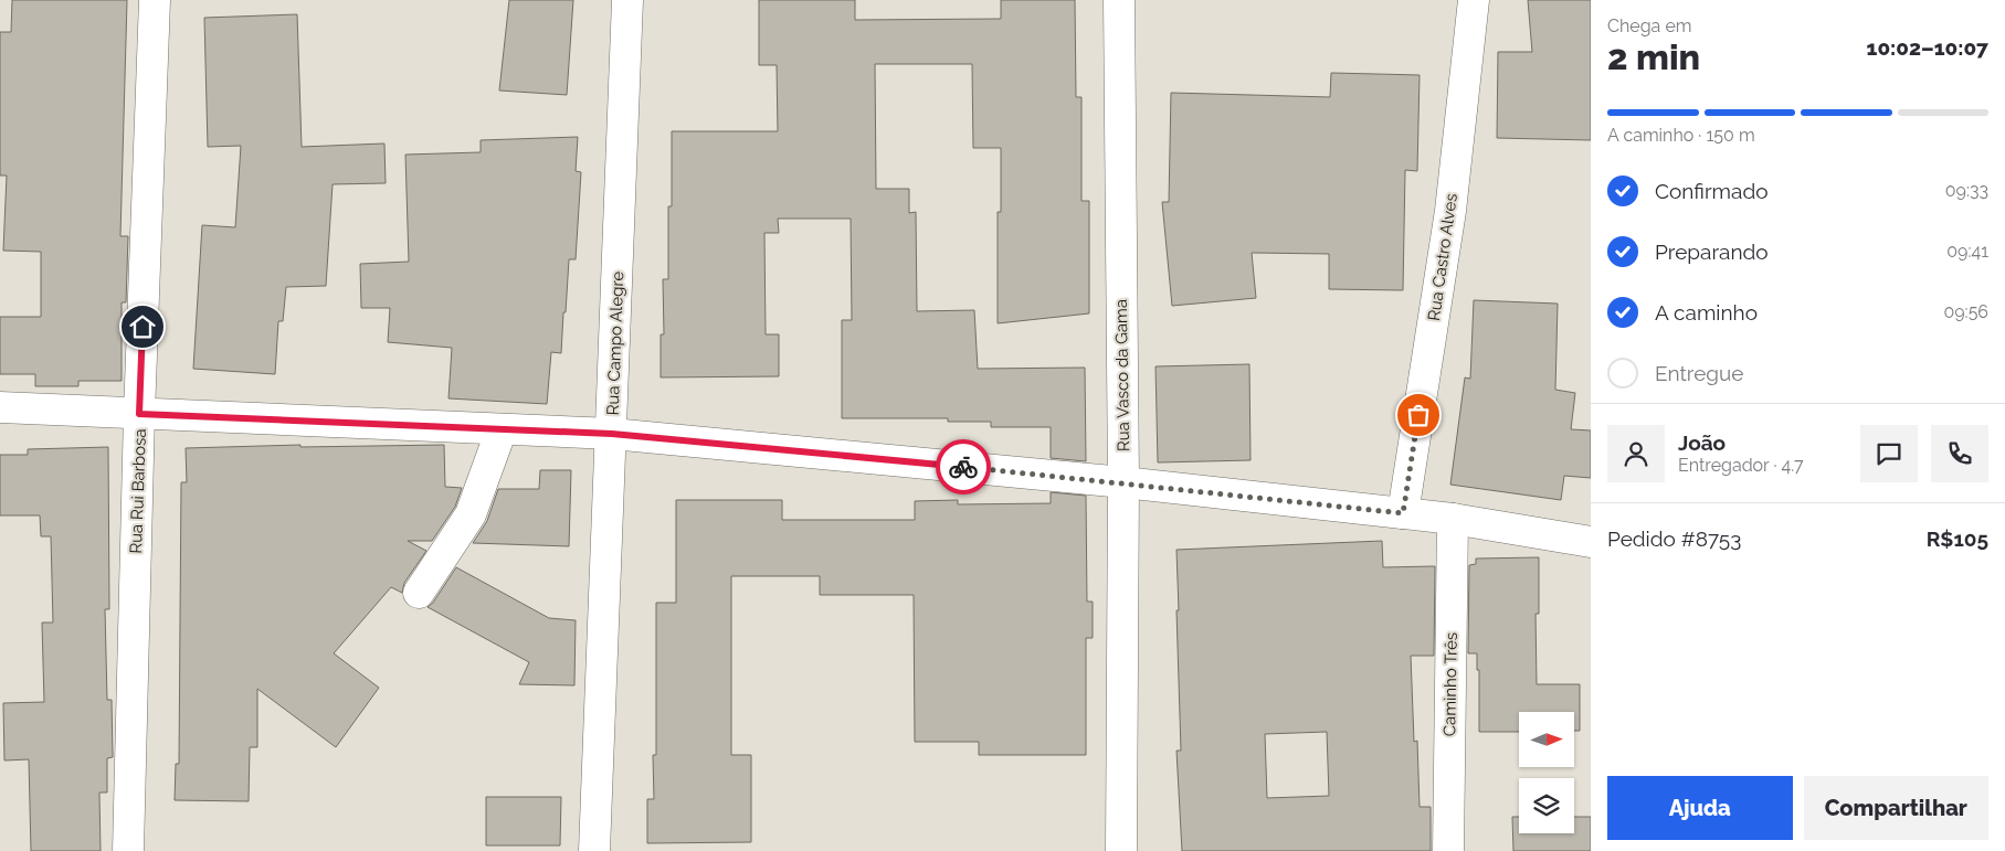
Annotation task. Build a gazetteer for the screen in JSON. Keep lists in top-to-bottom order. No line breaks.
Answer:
{"streets":{"street":["Rua Castro Alves","Rua Campo Alegre","Rua Vasco da Gama","Rua Rui Barbosa","Caminho Três"]},"north":"right","page":{"heading":["2 min","Chega em","10:02–10:07"],"panel":["João","Entregador · 4.7","Pedido #8753","R$105"],"bar":"A caminho · 150 m","list":[["Confirmado","09:33"],["Preparando","09:41"],["A caminho","09:56"],"Entregue"],"buttons":["Ajuda","Compartilhar"]}}
